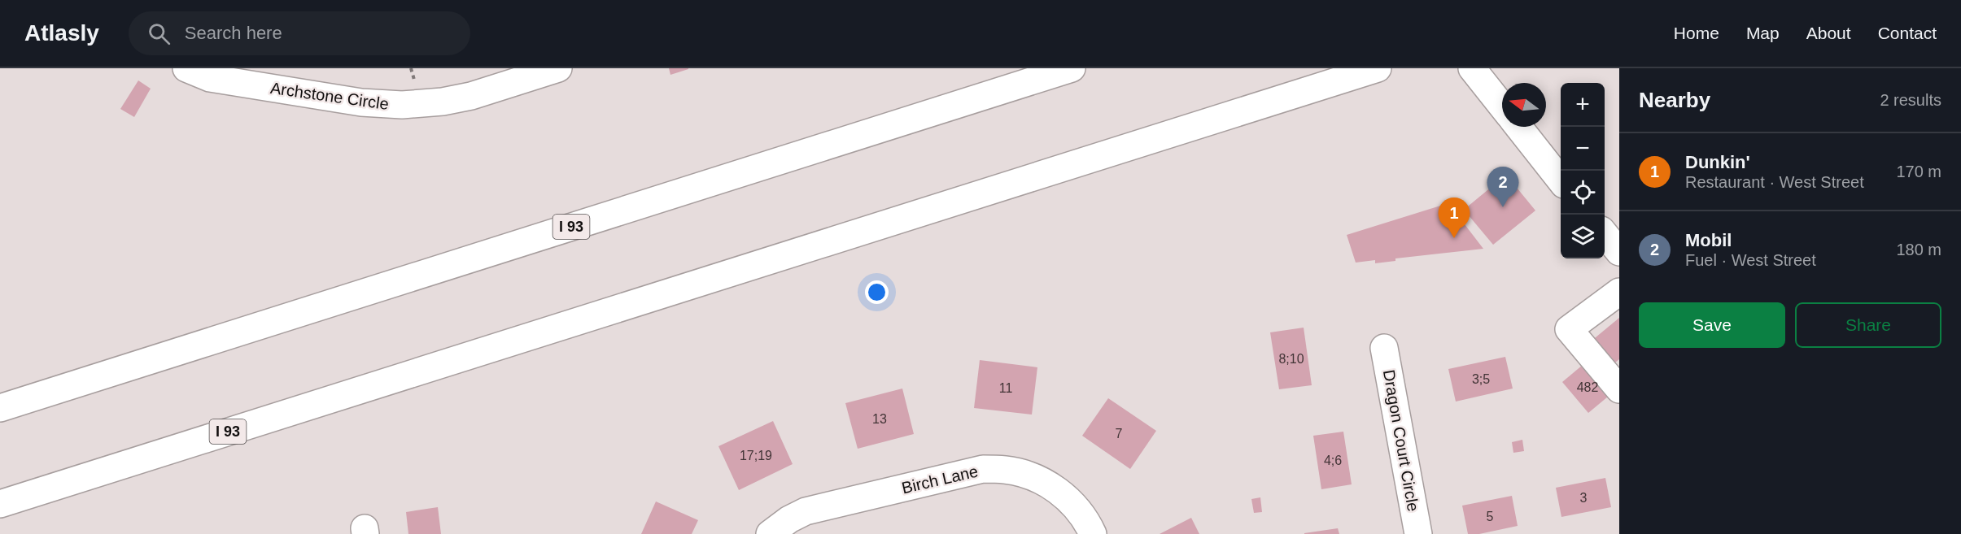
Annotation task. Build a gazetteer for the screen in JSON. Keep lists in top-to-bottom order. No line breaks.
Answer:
{"streets":{"main road":["Archstone Circle","I 93","Dragon Court Circle","Birch Lane"]},"house_numbers":["8;10","3;5","482","11","13","7","17;19","4;6","3","5"],"north":"left","page":{"header":"Atlasly","search":"Search here","nav":["Home","Map","About","Contact"],"heading":["Nearby","2 results"],"map_buttons":["+","−"],"list":[{"mark":"1","name":"Dunkin'","note":"Restaurant · West Street","value":"170 m"},{"mark":"2","name":"Mobil","note":"Fuel · West Street","value":"180 m"}],"pins":["2","1"],"buttons":["Save","Share"]}}
